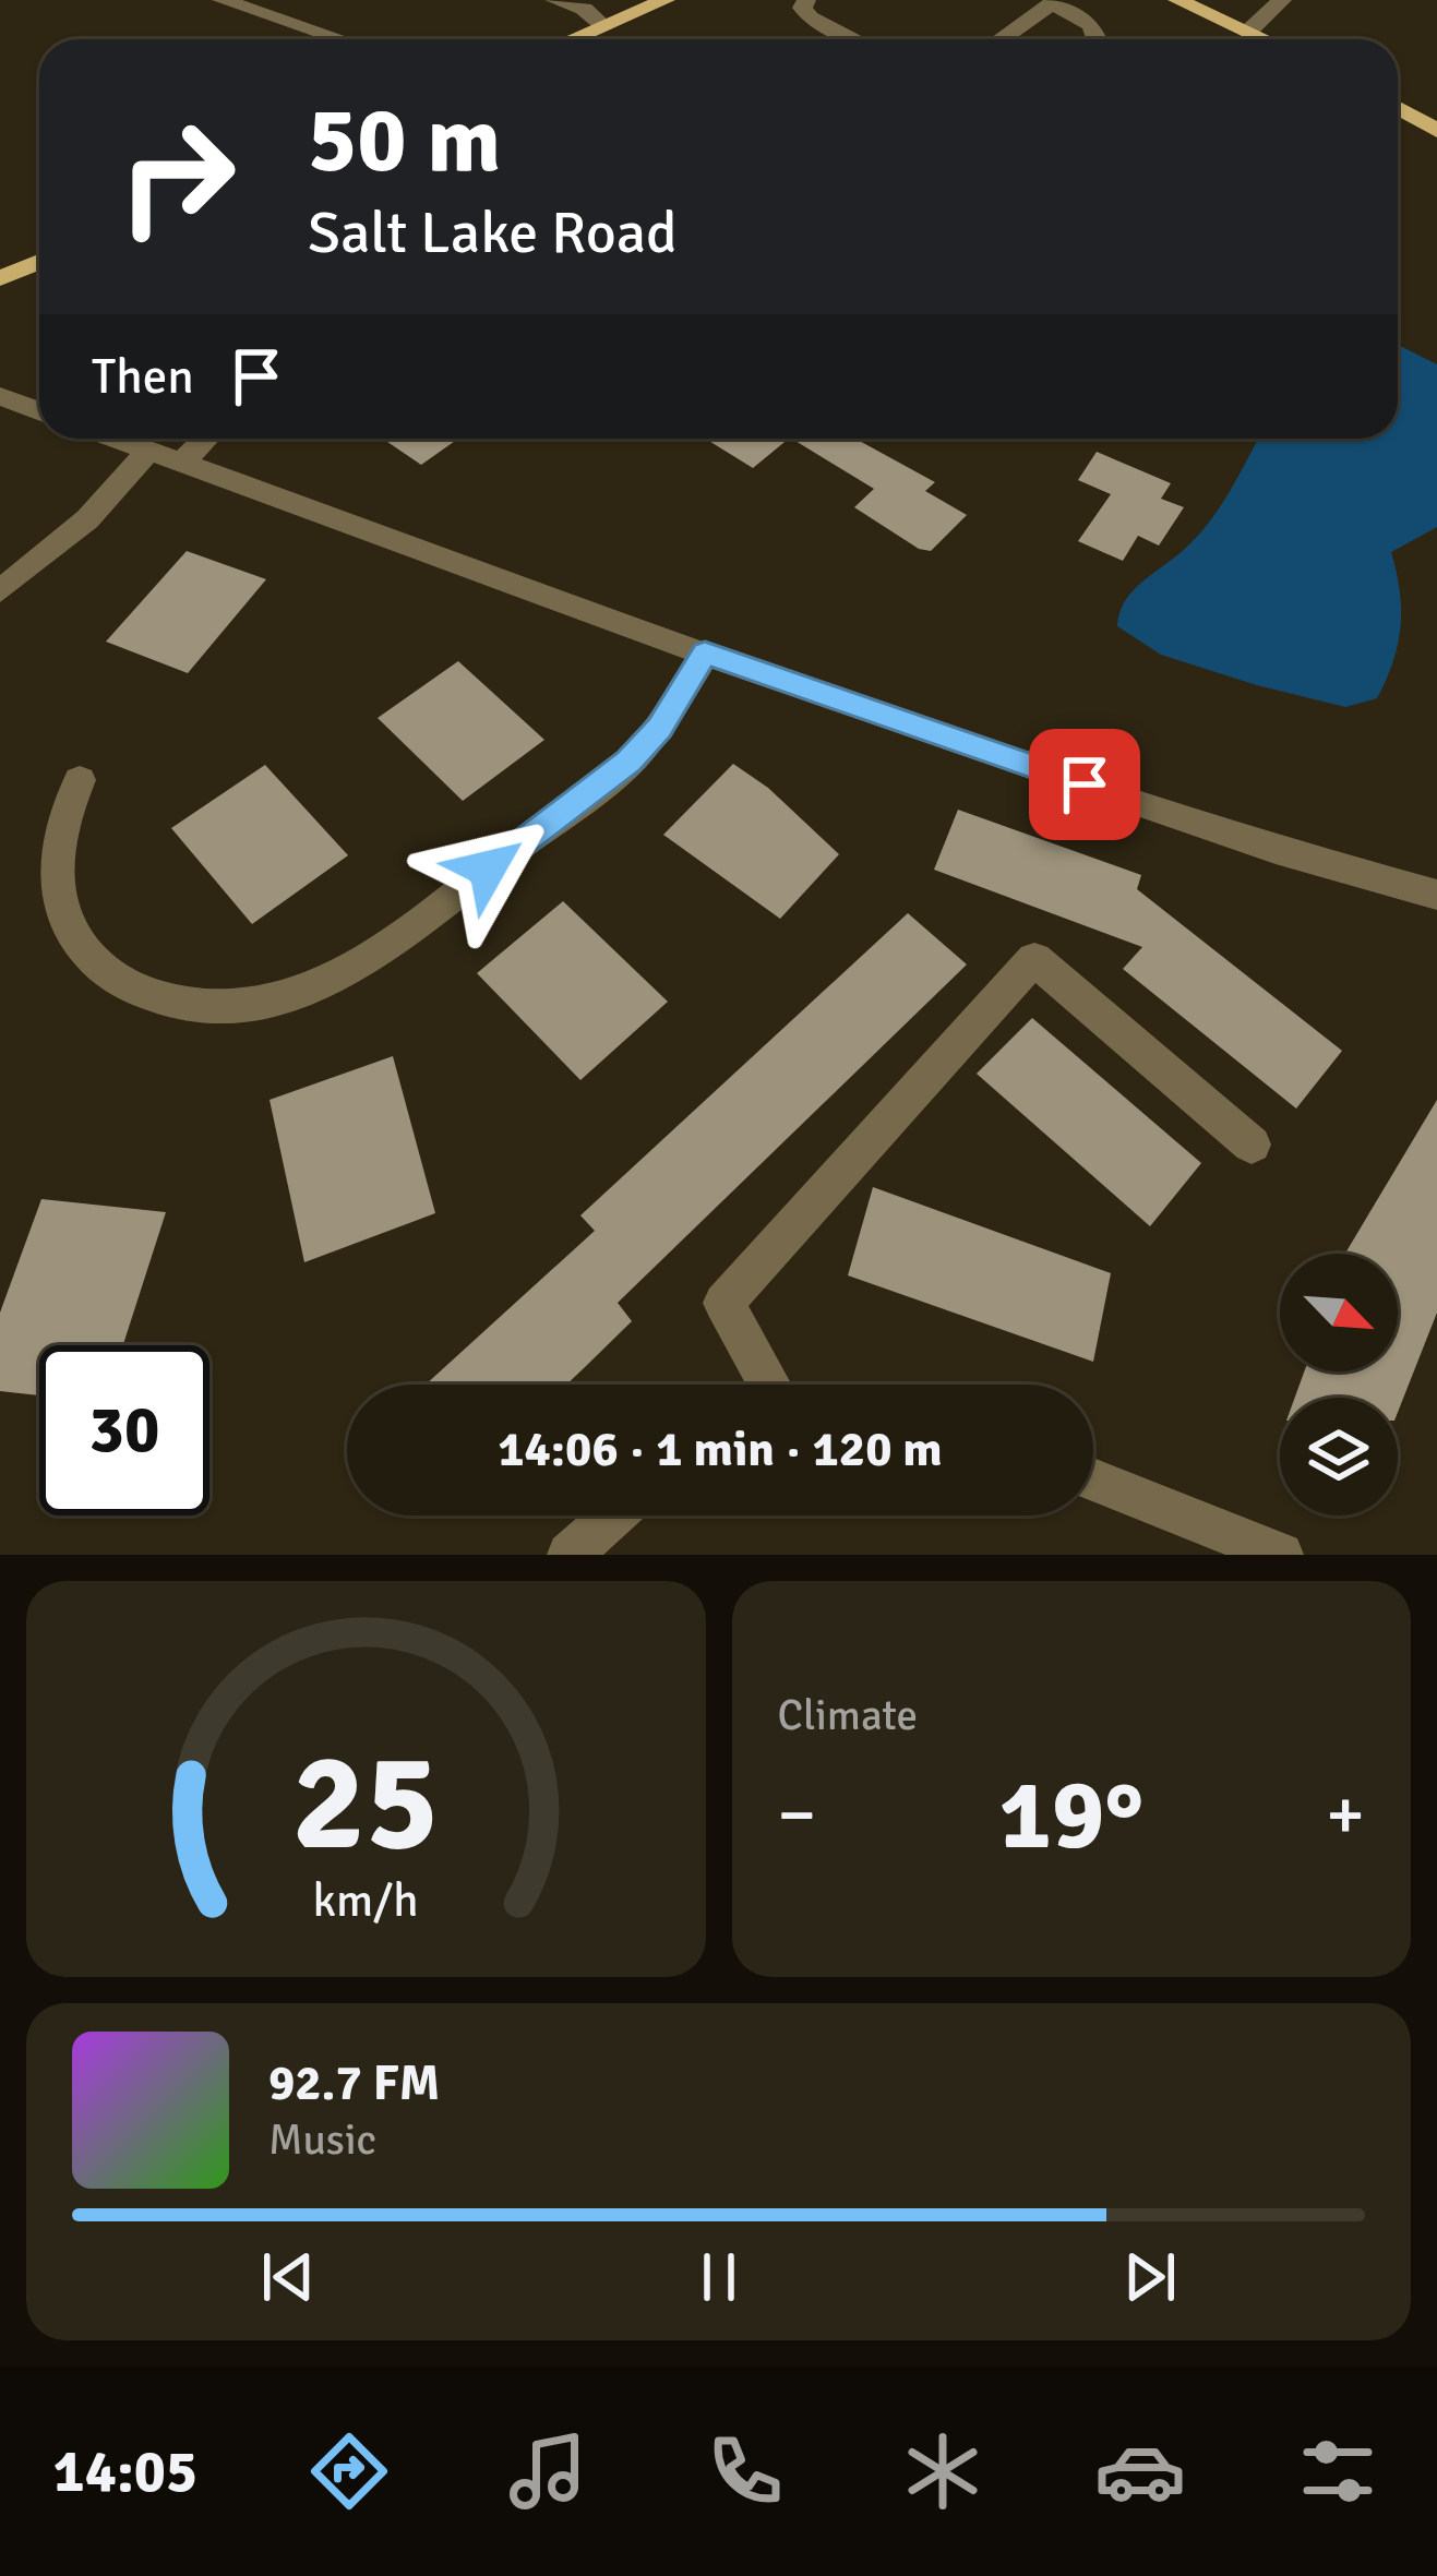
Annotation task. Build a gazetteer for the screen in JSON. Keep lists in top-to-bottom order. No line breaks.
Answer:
{"north":"bottom right","page":{"turn":["50 m","Salt Lake Road"],"then":"Then","limit":"30","trip":"14:06 · 1 min · 120 m","tile":"Climate","heat":["−","19°","+"],"song":["92.7 FM","Music"],"tabs":"14:05","gauge":["25","km/h"]}}
